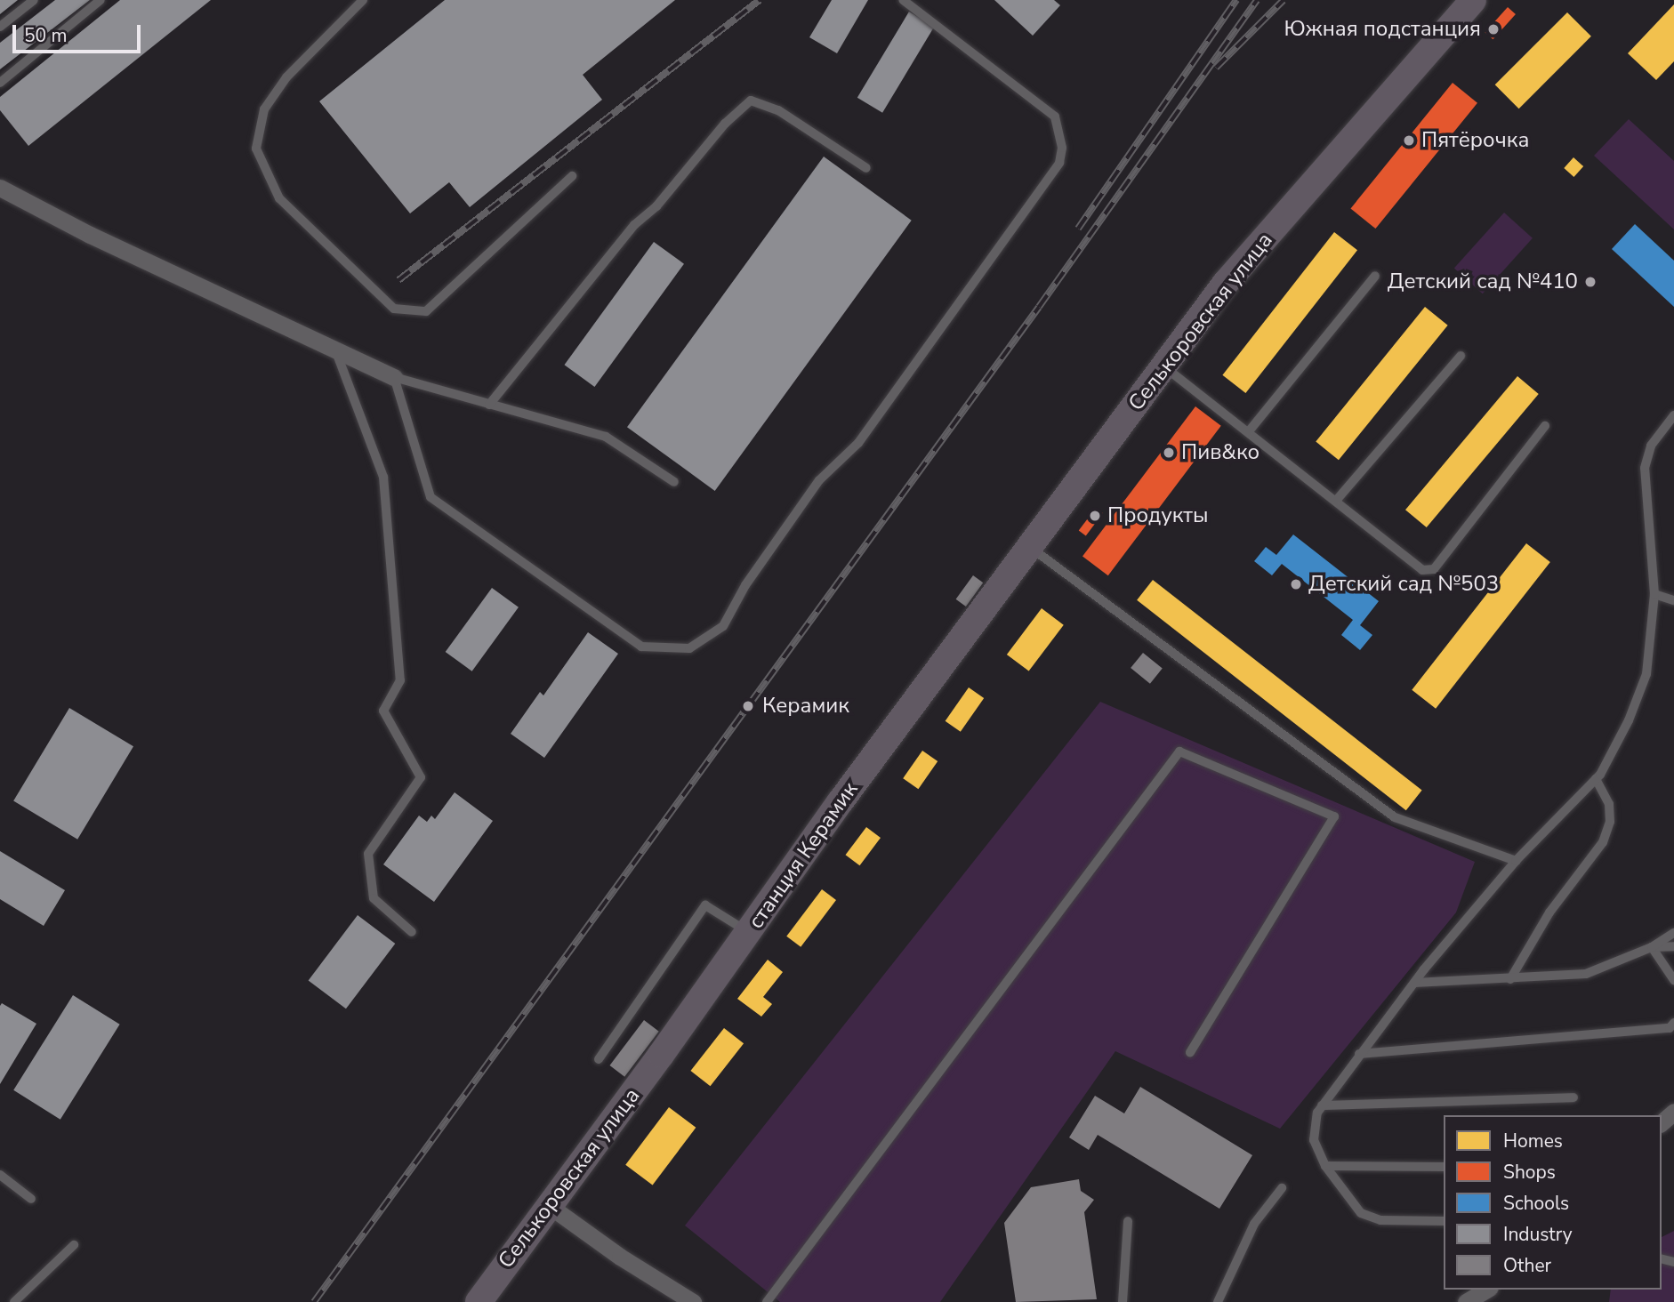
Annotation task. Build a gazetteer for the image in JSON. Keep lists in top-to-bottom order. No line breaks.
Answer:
{"streets":{"main road":["Селькоровская улица","станция Керамик"]},"crossings":[["Селькоровская улица","станция Керамик"]],"places":["Южная подстанция","Пятёрочка","Детский сад №410","Пив&ко","Продукты","Детский сад №503","Керамик"],"legend":["Homes","Shops","Schools","Industry","Other"],"scale_bar":"50 m"}
